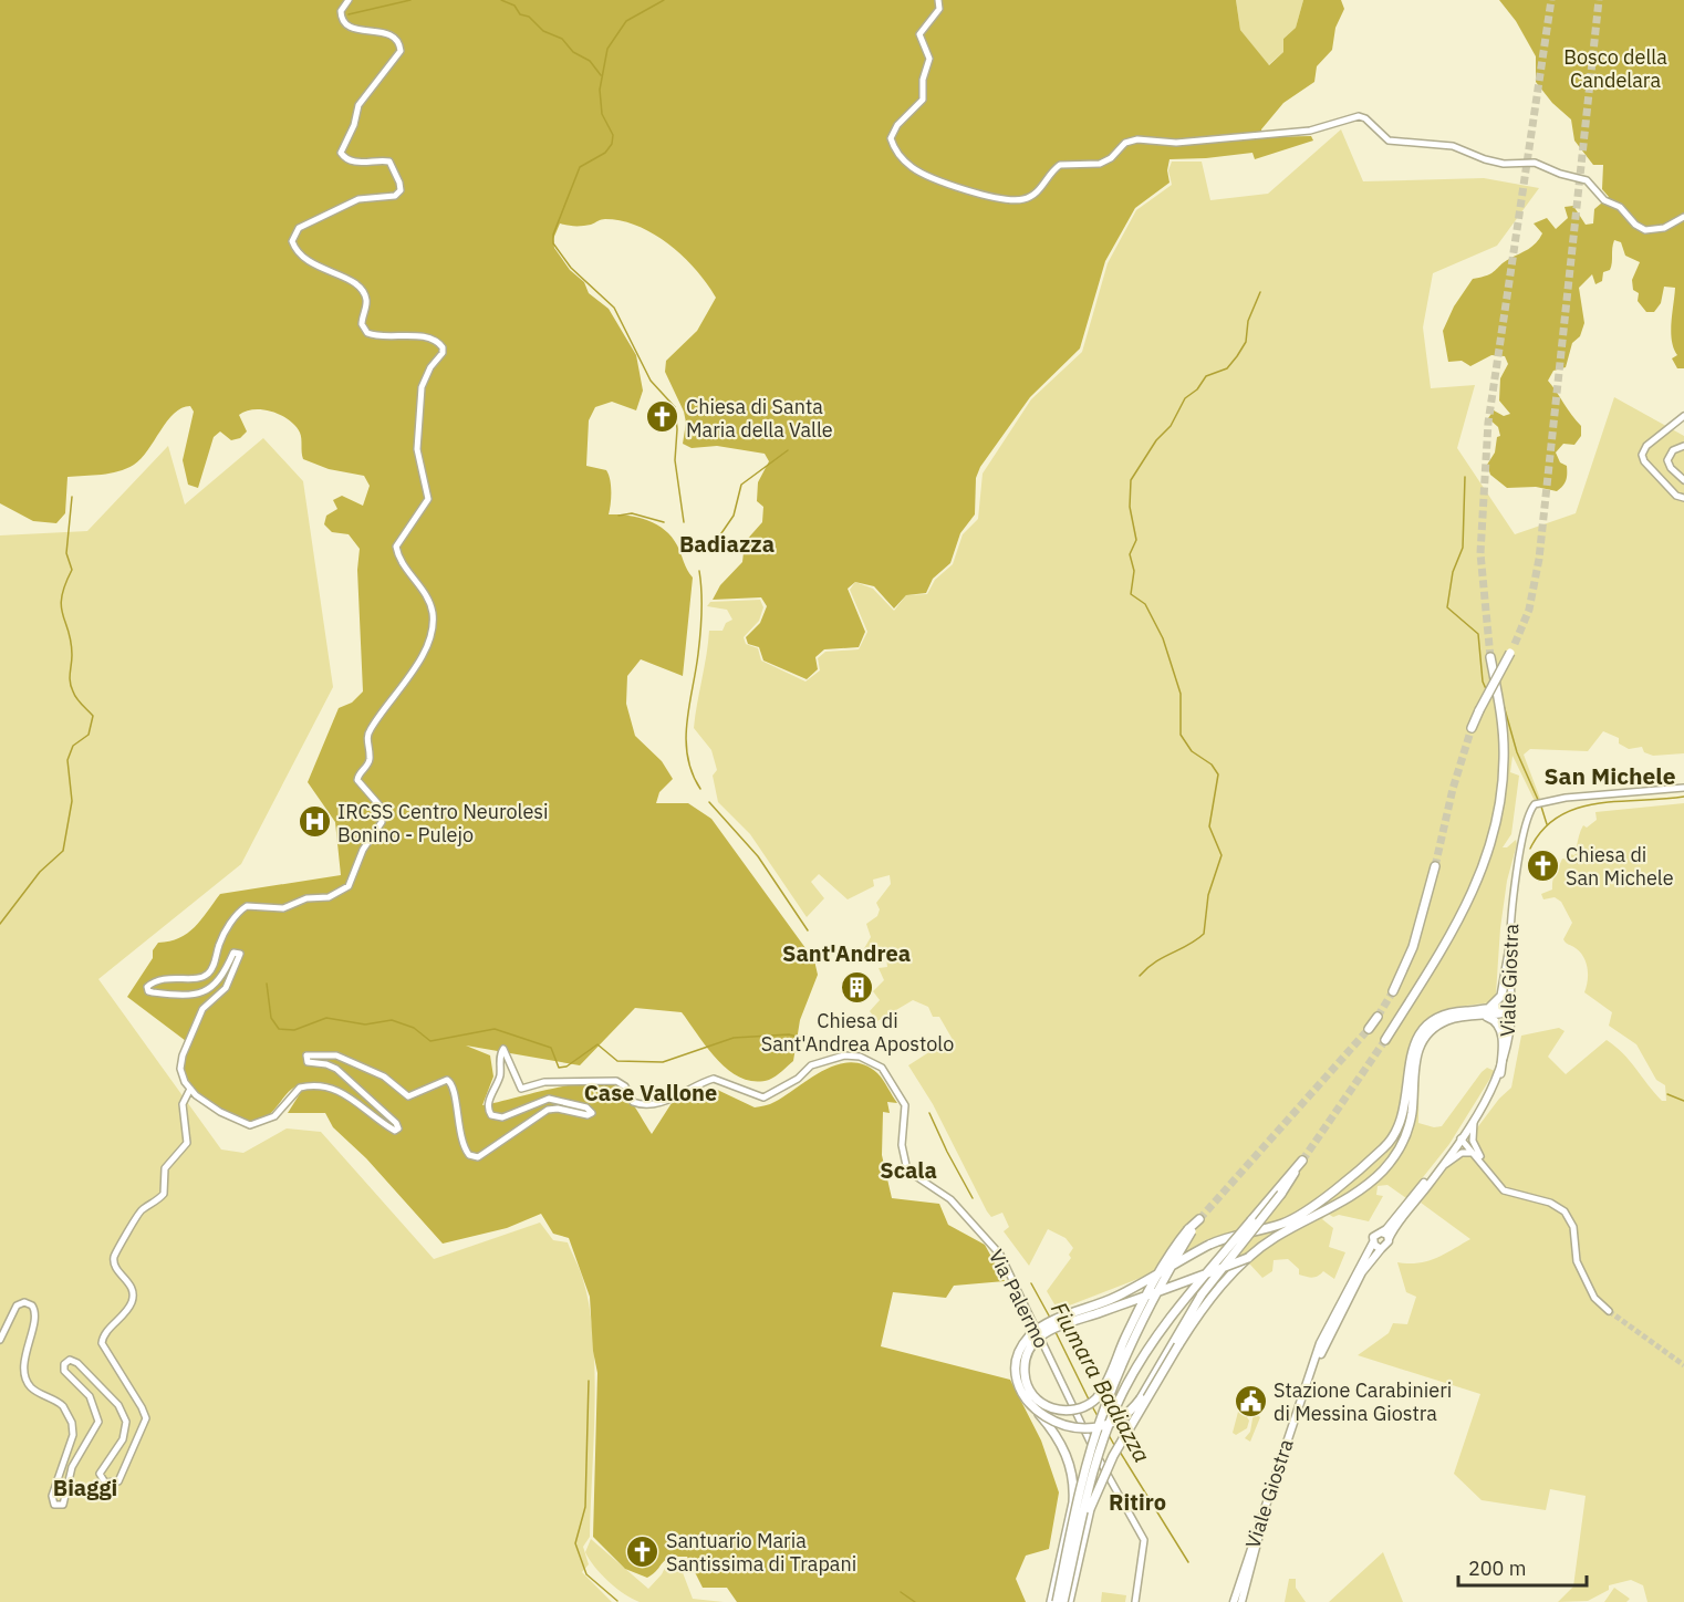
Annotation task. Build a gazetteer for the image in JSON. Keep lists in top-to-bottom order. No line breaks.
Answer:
{"streets":{"main road":["Viale Giostra","Via Palermo"]},"districts":["Badiazza","San Michele","Sant'Andrea","Case Vallone","Scala","Biaggi","Ritiro"],"water":["Fiumara Badiazza"],"parks":["Bosco della Candelara"],"places":{"church":["Chiesa di Santa Maria della Valle","Chiesa di San Michele","Santuario Maria Santissima di Trapani"],"hospital":["IRCSS Centro Neurolesi Bonino - Pulejo"],"building":["Chiesa di Sant'Andrea Apostolo"],"public building":["Stazione Carabinieri di Messina Giostra"]},"scale_bar":"200 m"}
